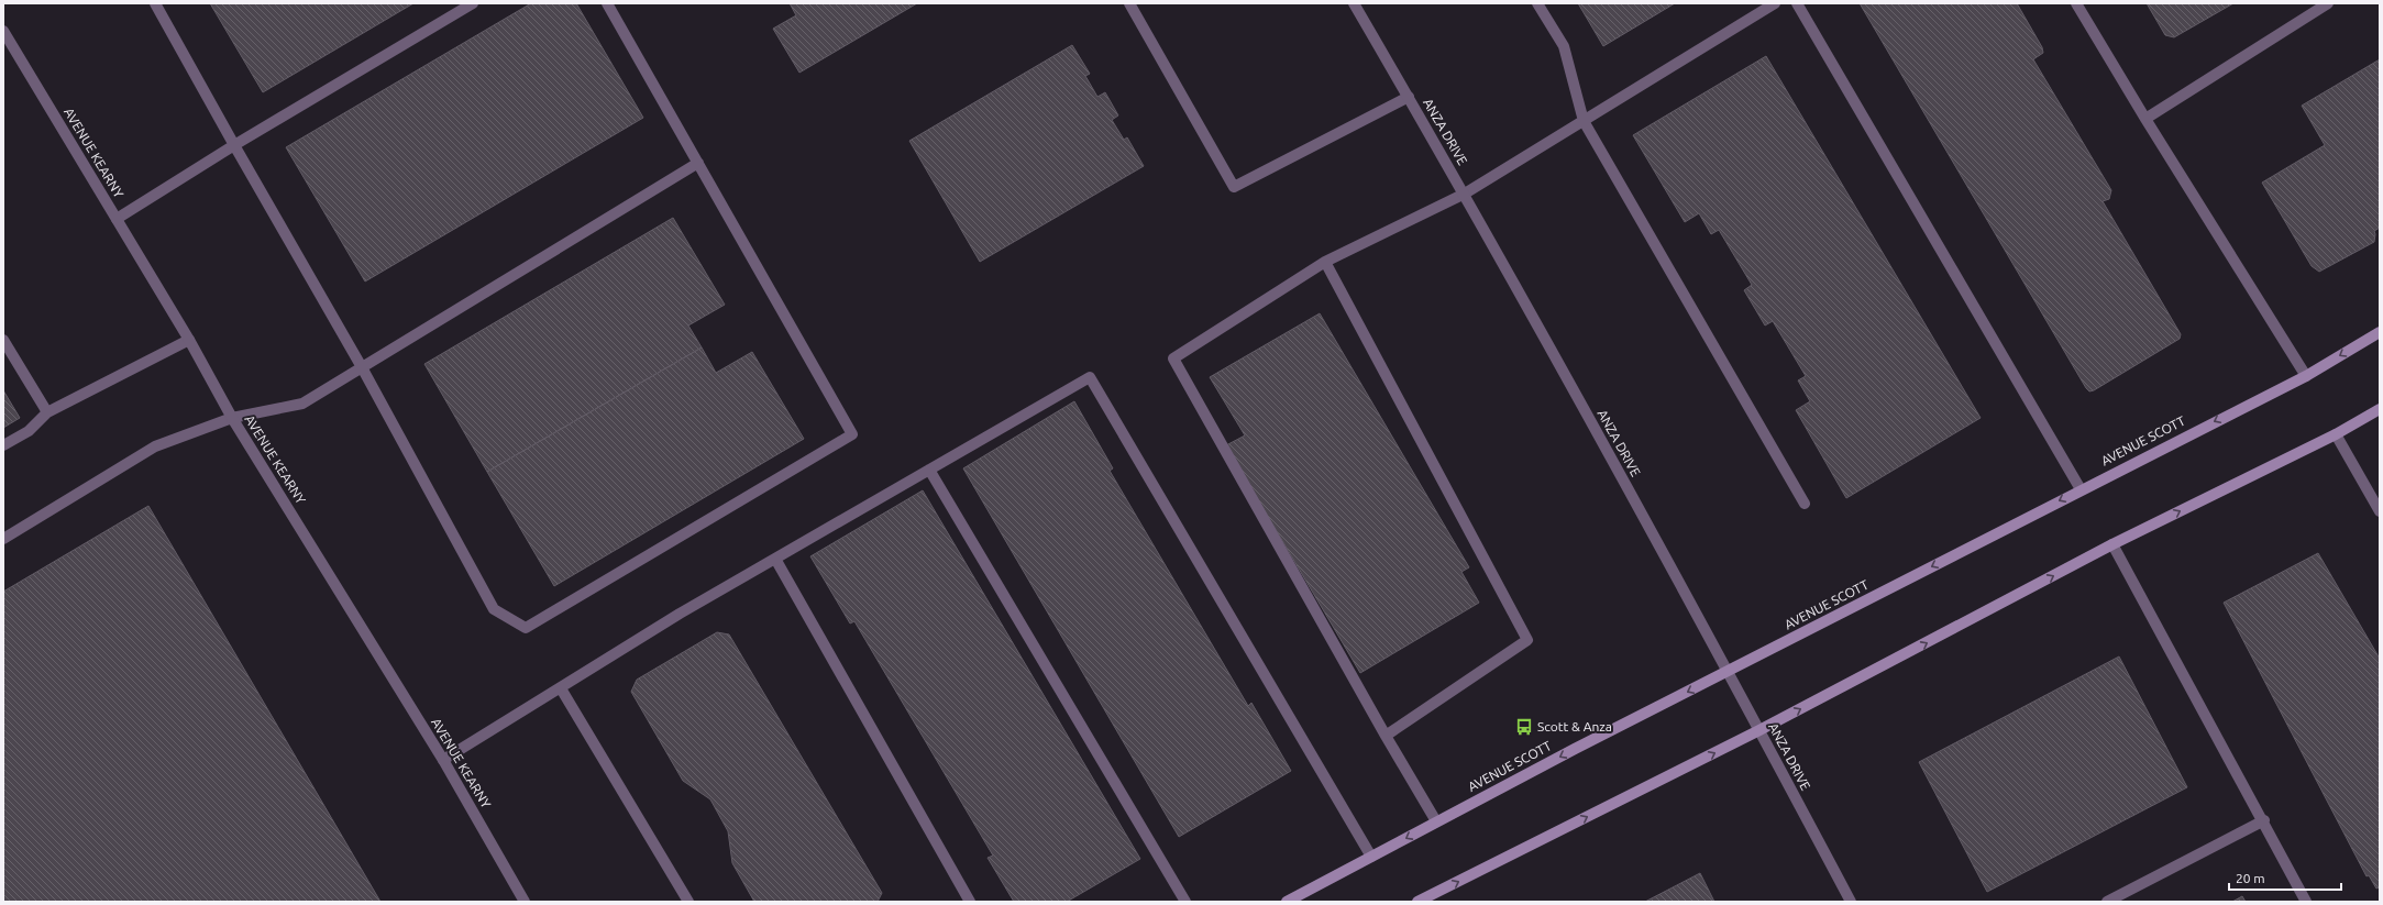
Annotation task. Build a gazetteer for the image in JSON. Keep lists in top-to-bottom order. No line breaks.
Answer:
{"streets":{"main road":["AVENUE SCOTT"],"street":["ANZA DRIVE","AVENUE KEARNY"]},"crossings":[["ANZA DRIVE","AVENUE SCOTT"]],"places":{"bus stop":["Scott & Anza"]},"scale_bar":"20 m"}
